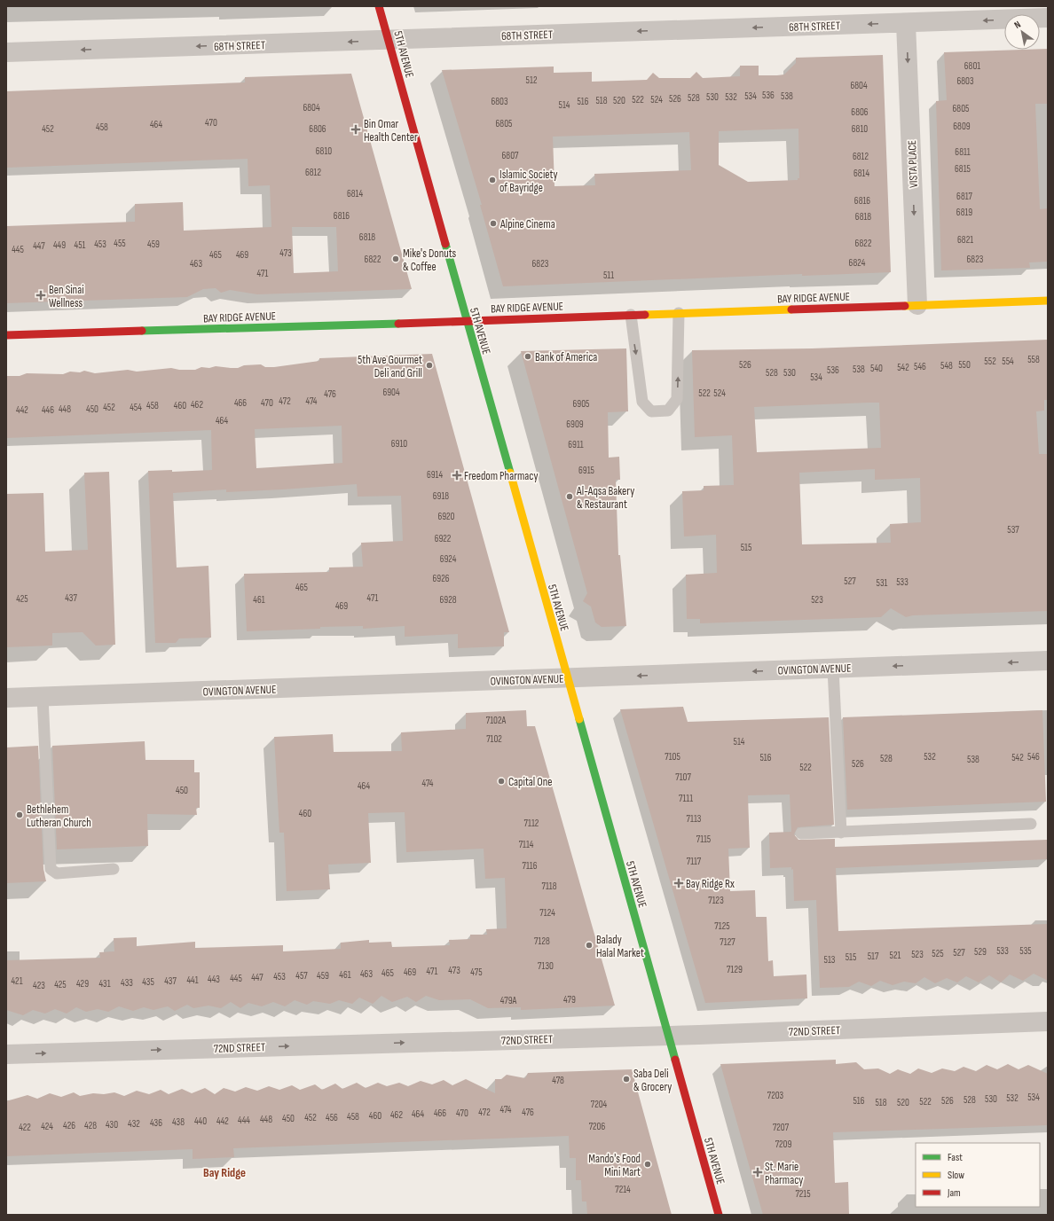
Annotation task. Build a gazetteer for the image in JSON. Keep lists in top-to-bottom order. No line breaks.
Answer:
{"streets":{"street":["68TH STREET","5TH AVENUE","VISTA PLACE","BAY RIDGE AVENUE","OVINGTON AVENUE","72ND STREET"]},"crossings":[["68TH STREET","5TH AVENUE"],["68TH STREET","VISTA PLACE"],["5TH AVENUE","BAY RIDGE AVENUE"],["5TH AVENUE","OVINGTON AVENUE"],["5TH AVENUE","72ND STREET"],["VISTA PLACE","BAY RIDGE AVENUE"]],"one_way":["68TH STREET","VISTA PLACE","OVINGTON AVENUE","72ND STREET"],"districts":["Bay Ridge"],"places":{"health":["Bin Omar Health Center","Ben Sinai Wellness","Freedom Pharmacy","Bay Ridge Rx","St. Marie Pharmacy"],"other":["Islamic Society of Bayridge","Alpine Cinema","Mike's Donuts & Coffee","Bank of America","5th Ave Gourmet Deli and Grill","Al-Aqsa Bakery & Restaurant","Capital One","Bethlehem Lutheran Church","Balady Halal Market","Saba Deli & Grocery","Mando's Food Mini Mart"]},"house_numbers":["6801","512","6803","6804","536","534","538","530","532","528","526","522","524","518","520","6803","516","514","6804","6805","6806","470","6805","464","6809","458","452","6806","6810","6810","6811","6807","6812","6815","6812","6814","6814","6817","6816","6819","6816","6818","6818","6821","455","6822","453","459","449","451","447","445","473","465","469","6822","6823","6824","463","6823","471","511","558","552","554","526","550","548","546","542","540","538","536","528","530","534","6904","522","524","476","472","474","466","470","6905","462","458","460","452","454","448","450","442","446","464","6909","6910","6911","6915","6914","6918","6920","537","6922","515","6924","6926","527","533","531","465","437","471","425","461","6928","523","469","7102A","7102","514","7105","532","546","516","542","528","538","526","522","7107","474","464","450","7111","460","7113","7112","7115","7114","7117","7116","7118","7123","7124","7125","7128","7127","533","535","529","527","525","523","521","517","515","513","7130","7129","473","471","469","475","465","463","461","457","459","453","447","445","443","441","421","437","435","433","429","431","425","423","479","479A","478","7203","534","532","530","528","516","526","522","518","520","7204","474","472","476","466","470","464","462","460","458","452","456","450","448","444","440","442","438","436","432","430","426","428","424","7206","422","7207","7209","7214","7215"],"legend":["Fast","Slow","Jam"],"north":"top left"}
